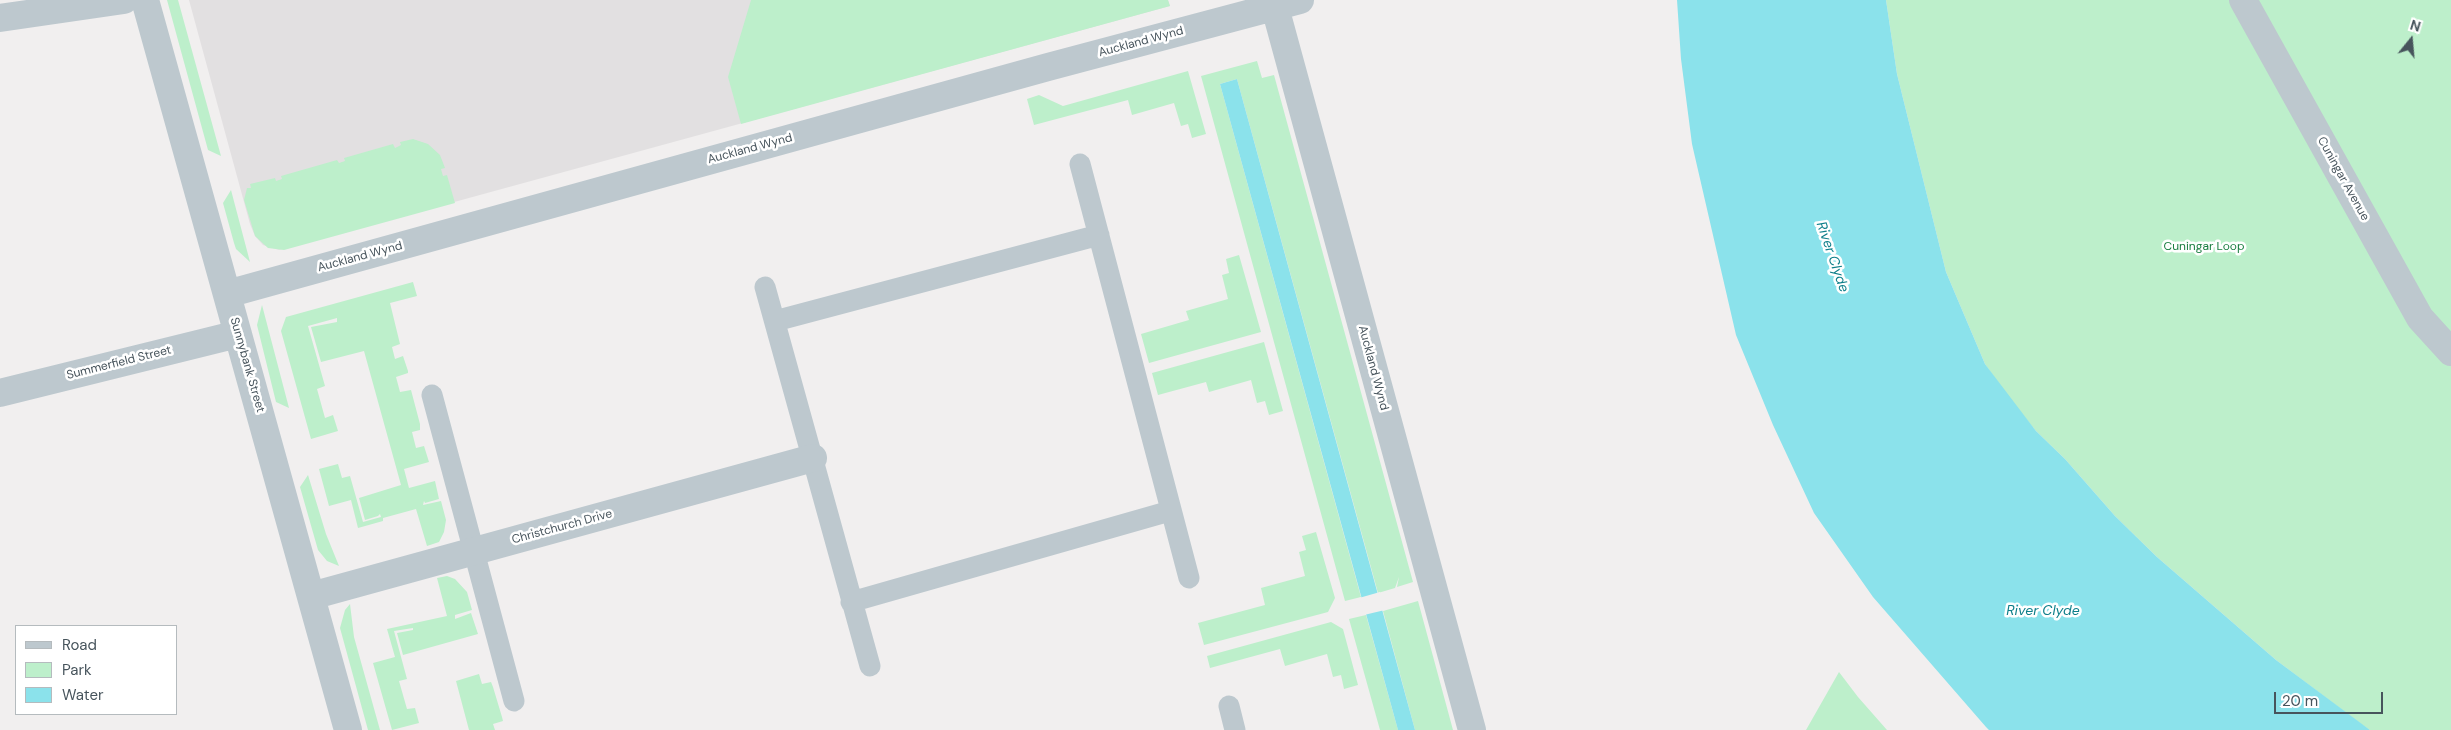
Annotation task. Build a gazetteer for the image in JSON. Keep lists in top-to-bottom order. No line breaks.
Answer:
{"streets":{"street":["Auckland Wynd","Cuningar Avenue","Summerfield Street","Sunnybank Street","Christchurch Drive"]},"crossings":[["Auckland Wynd","Sunnybank Street"],["Summerfield Street","Sunnybank Street"],["Sunnybank Street","Christchurch Drive"]],"water":["River Clyde"],"parks":["Cuningar Loop"],"legend":["Road","Park","Water"],"scale_bar":"20 m","north":"top"}
